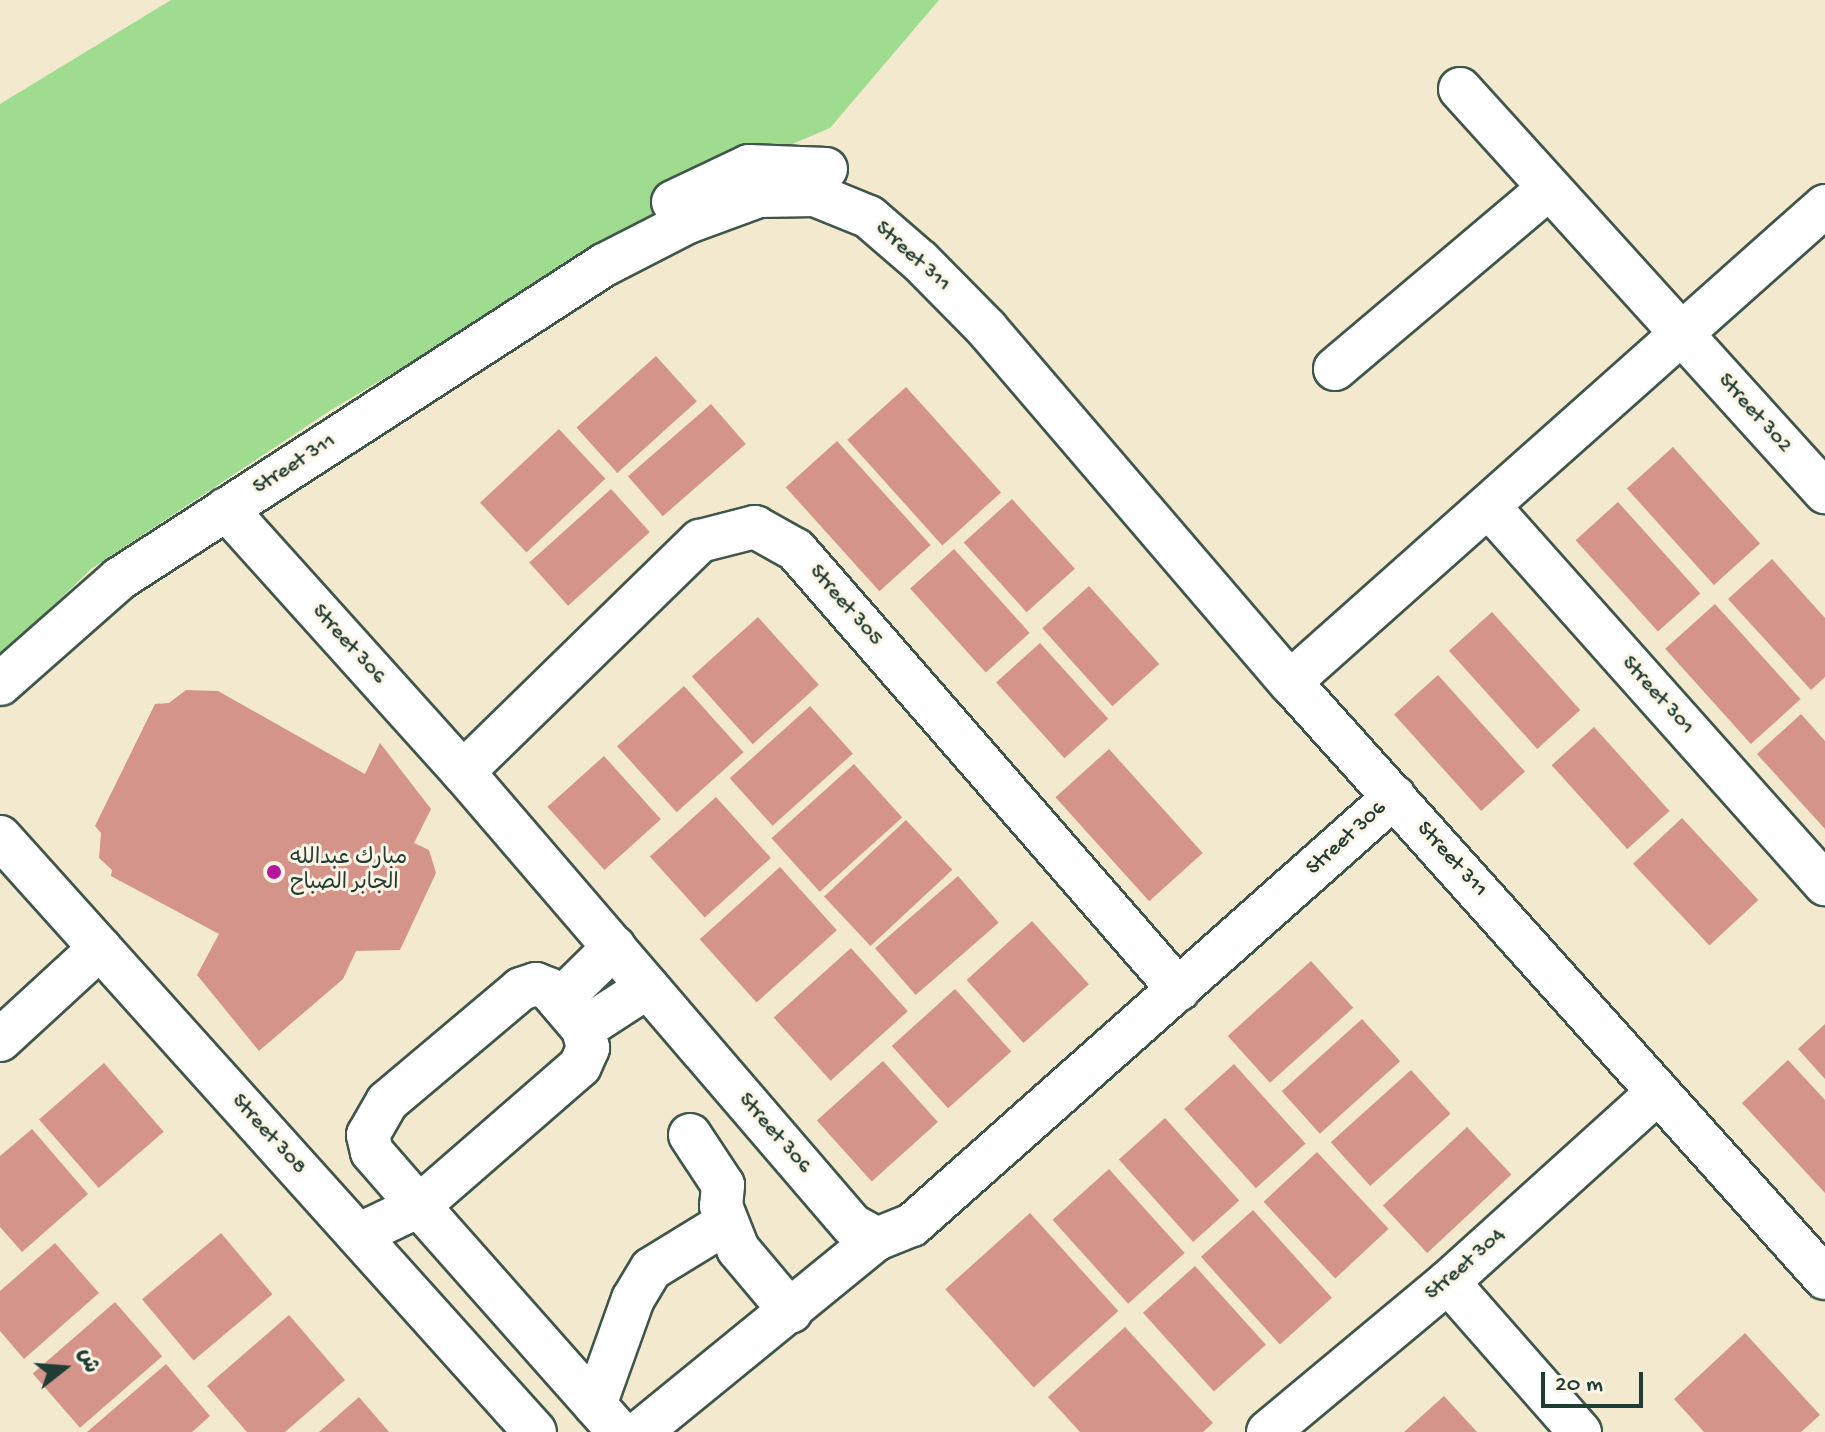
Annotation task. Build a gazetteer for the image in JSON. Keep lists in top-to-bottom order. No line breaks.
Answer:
{"streets":{"street":["Street 311","Street 302","Street 305","Street 306","Street 301","Street 308","Street 304"]},"crossings":[["Street 311","Street 306"],["Street 311","Street 304"],["Street 305","Street 306"]],"places":["مبارك عبدالله الجابر الصباح"],"scale_bar":"20 m","north":"right"}
